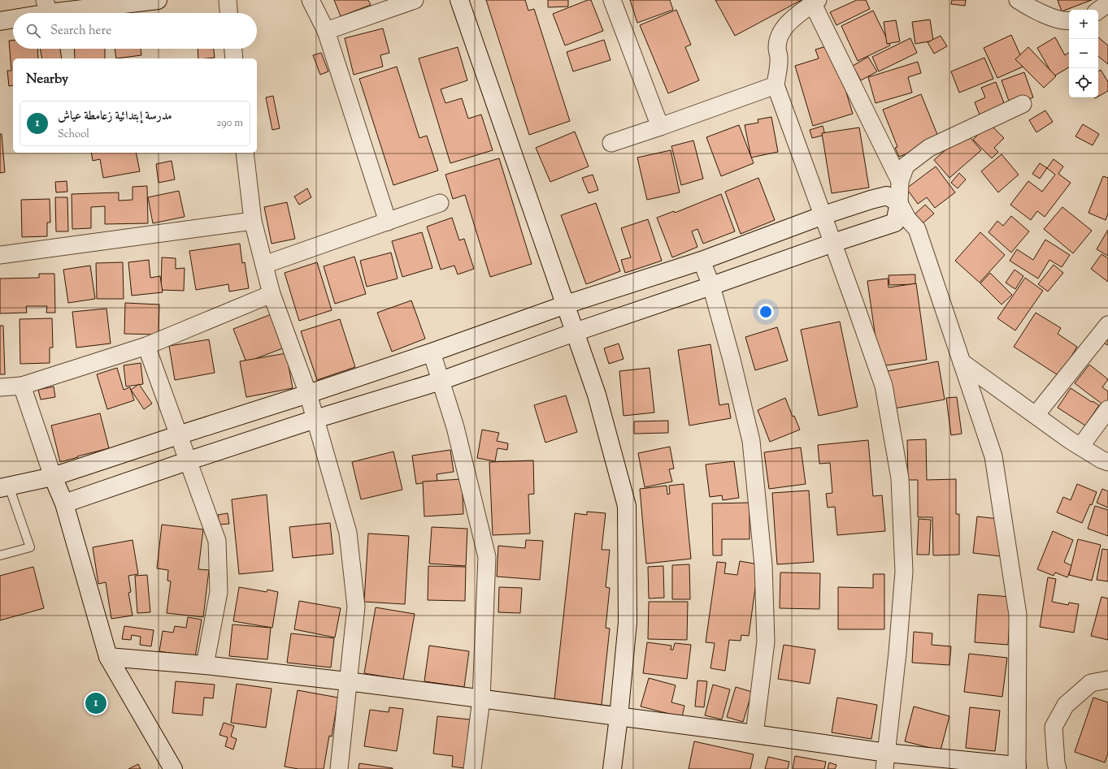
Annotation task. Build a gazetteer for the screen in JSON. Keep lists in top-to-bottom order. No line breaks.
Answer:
{"page":{"map_buttons":["+","−"],"search":"Search here","heading":"Nearby","list":[{"mark":"1","name":"مدرسة إبتدائية زعامطة عياش","note":"School","value":"290 m"}],"pins":"1"}}
